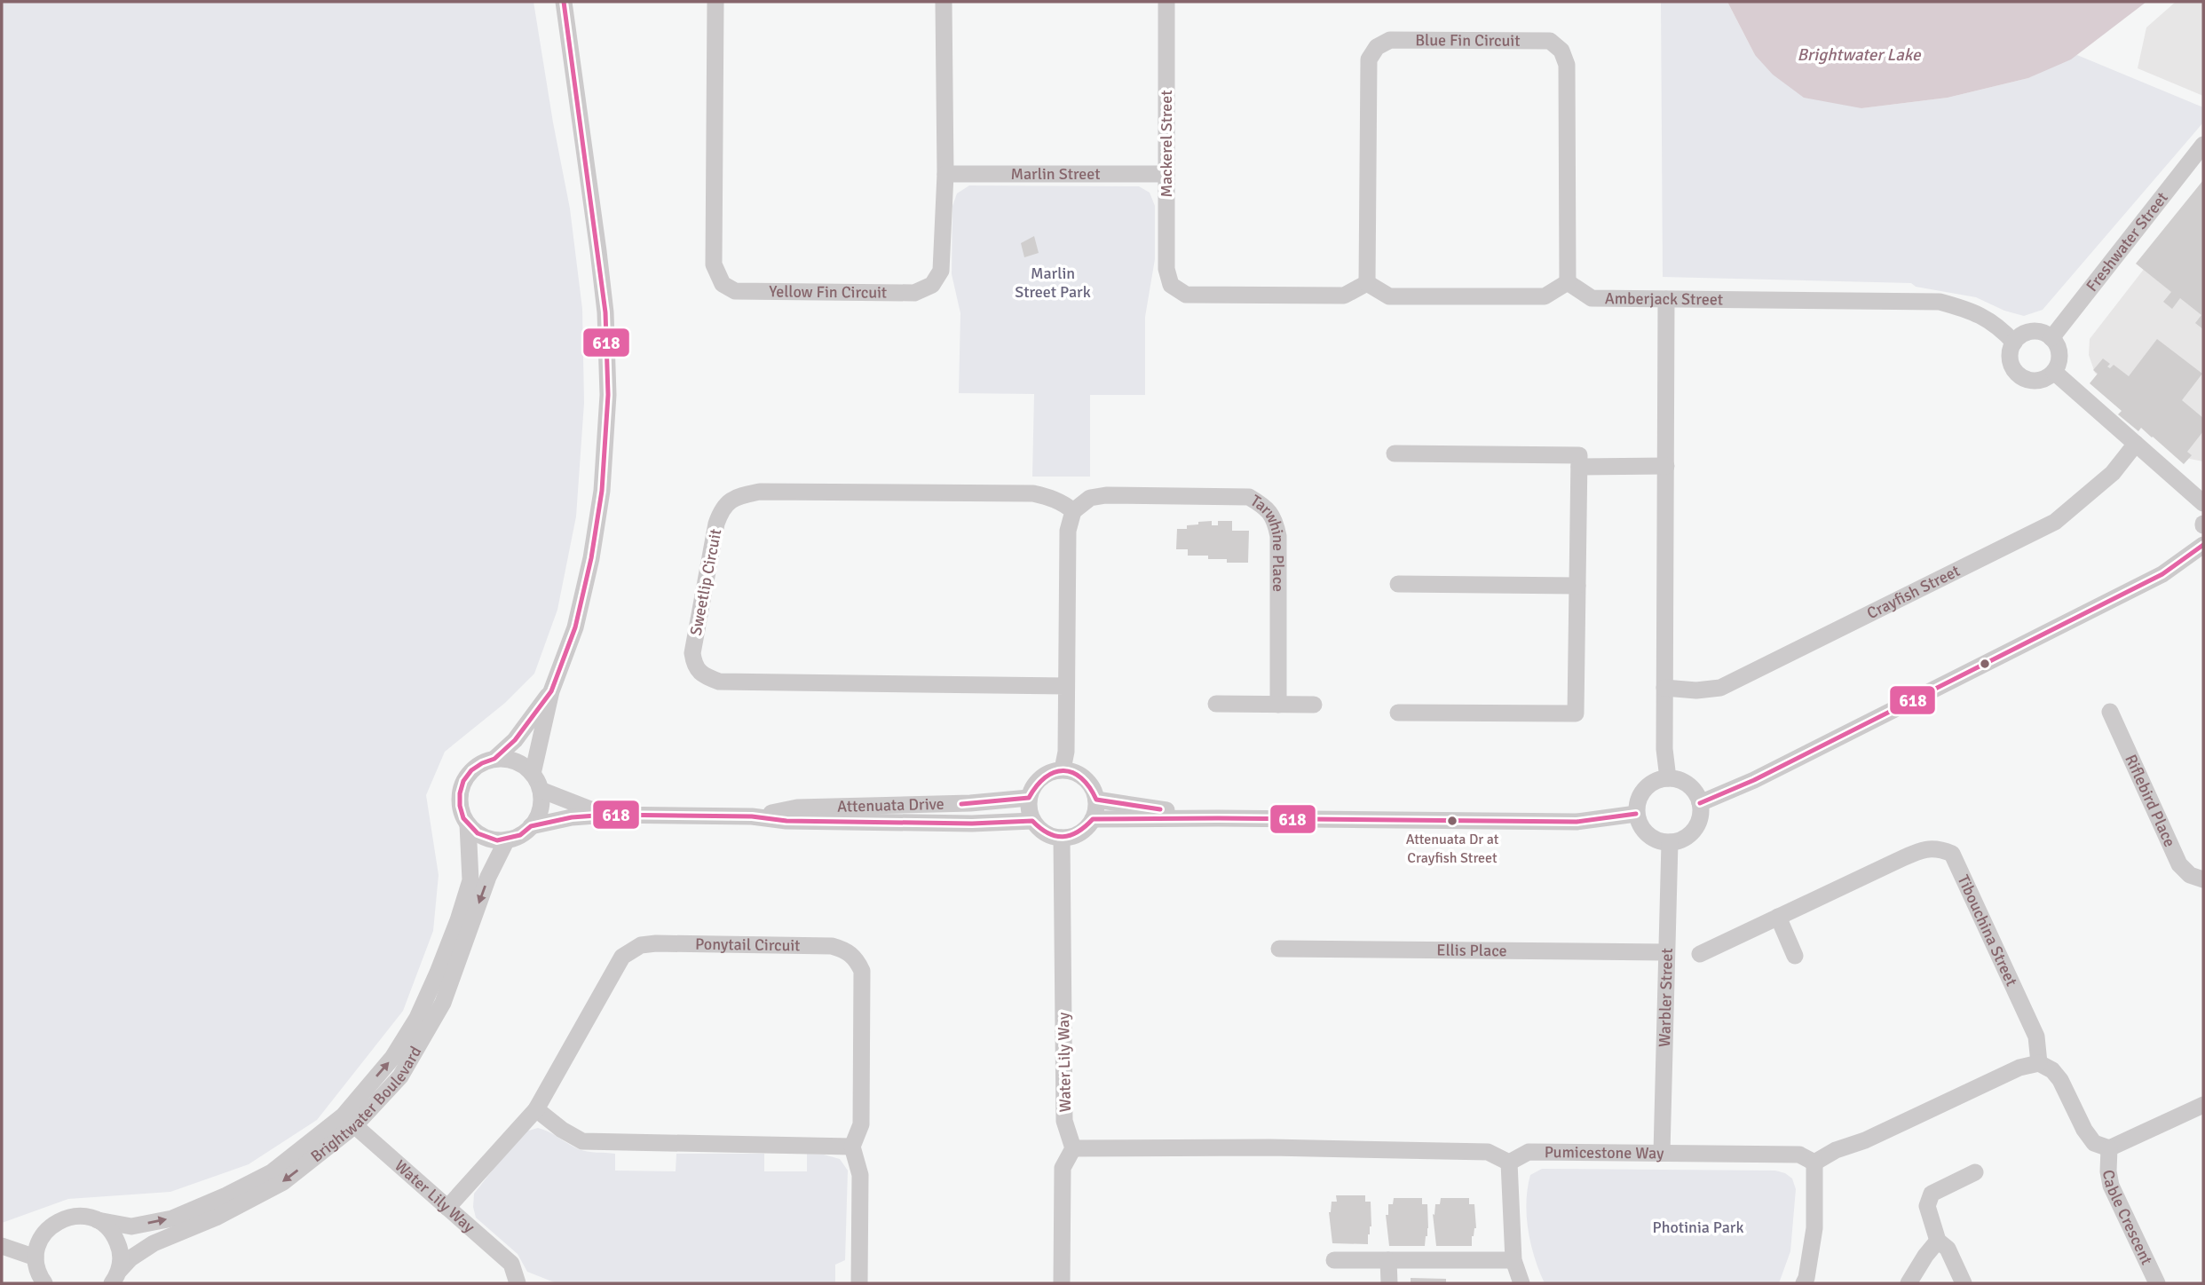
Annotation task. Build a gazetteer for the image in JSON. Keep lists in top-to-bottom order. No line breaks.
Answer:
{"streets":{"street":["Blue Fin Circuit","Mackerel Street","Marlin Street","Freshwater Street","Yellow Fin Circuit","Amberjack Street","Tarwhine Place","Sweetlip Circuit","Crayfish Street","Riflebird Place","Attenuata Drive","Tibouchina Street","Ponytail Circuit","Ellis Place","Warbler Street","Water Lily Way","Brightwater Boulevard","Pumicestone Way","Cable Crescent"]},"crossings":[["Blue Fin Circuit","Mackerel Street"],["Blue Fin Circuit","Amberjack Street"],["Mackerel Street","Marlin Street"],["Marlin Street","Yellow Fin Circuit"],["Freshwater Street","Amberjack Street"],["Tarwhine Place","Sweetlip Circuit"],["Attenuata Drive","Water Lily Way"],["Attenuata Drive","Brightwater Boulevard"],["Ponytail Circuit","Water Lily Way"],["Ellis Place","Warbler Street"],["Warbler Street","Pumicestone Way"],["Water Lily Way","Brightwater Boulevard"]],"water":["Brightwater Lake"],"parks":["Marlin Street Park","Photinia Park"],"places":["Attenuata Dr at Crayfish Street"],"lines":["transit line 618"]}
